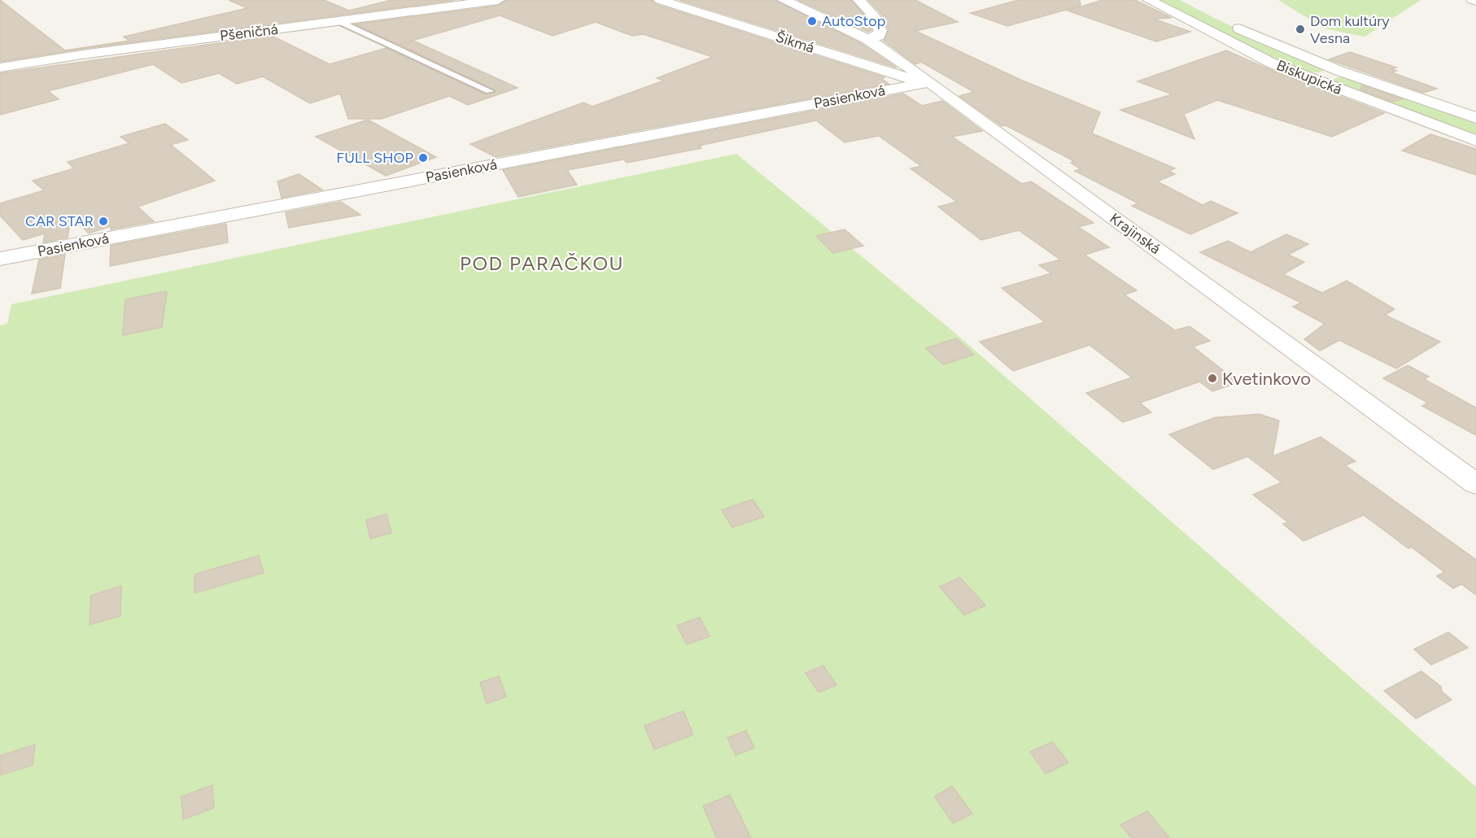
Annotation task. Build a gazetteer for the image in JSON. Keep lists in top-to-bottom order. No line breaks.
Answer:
{"streets":{"street":["Pšeničná","Šikmá","Biskupická","Pasienková","Krajinská"]},"crossings":[["Šikmá","Pasienková"],["Šikmá","Krajinská"],["Pasienková","Krajinská"]],"districts":["POD PARAČKOU"],"places":["AutoStop","Dom kultúry Vesna","FULL SHOP","CAR STAR","Kvetinkovo"]}
